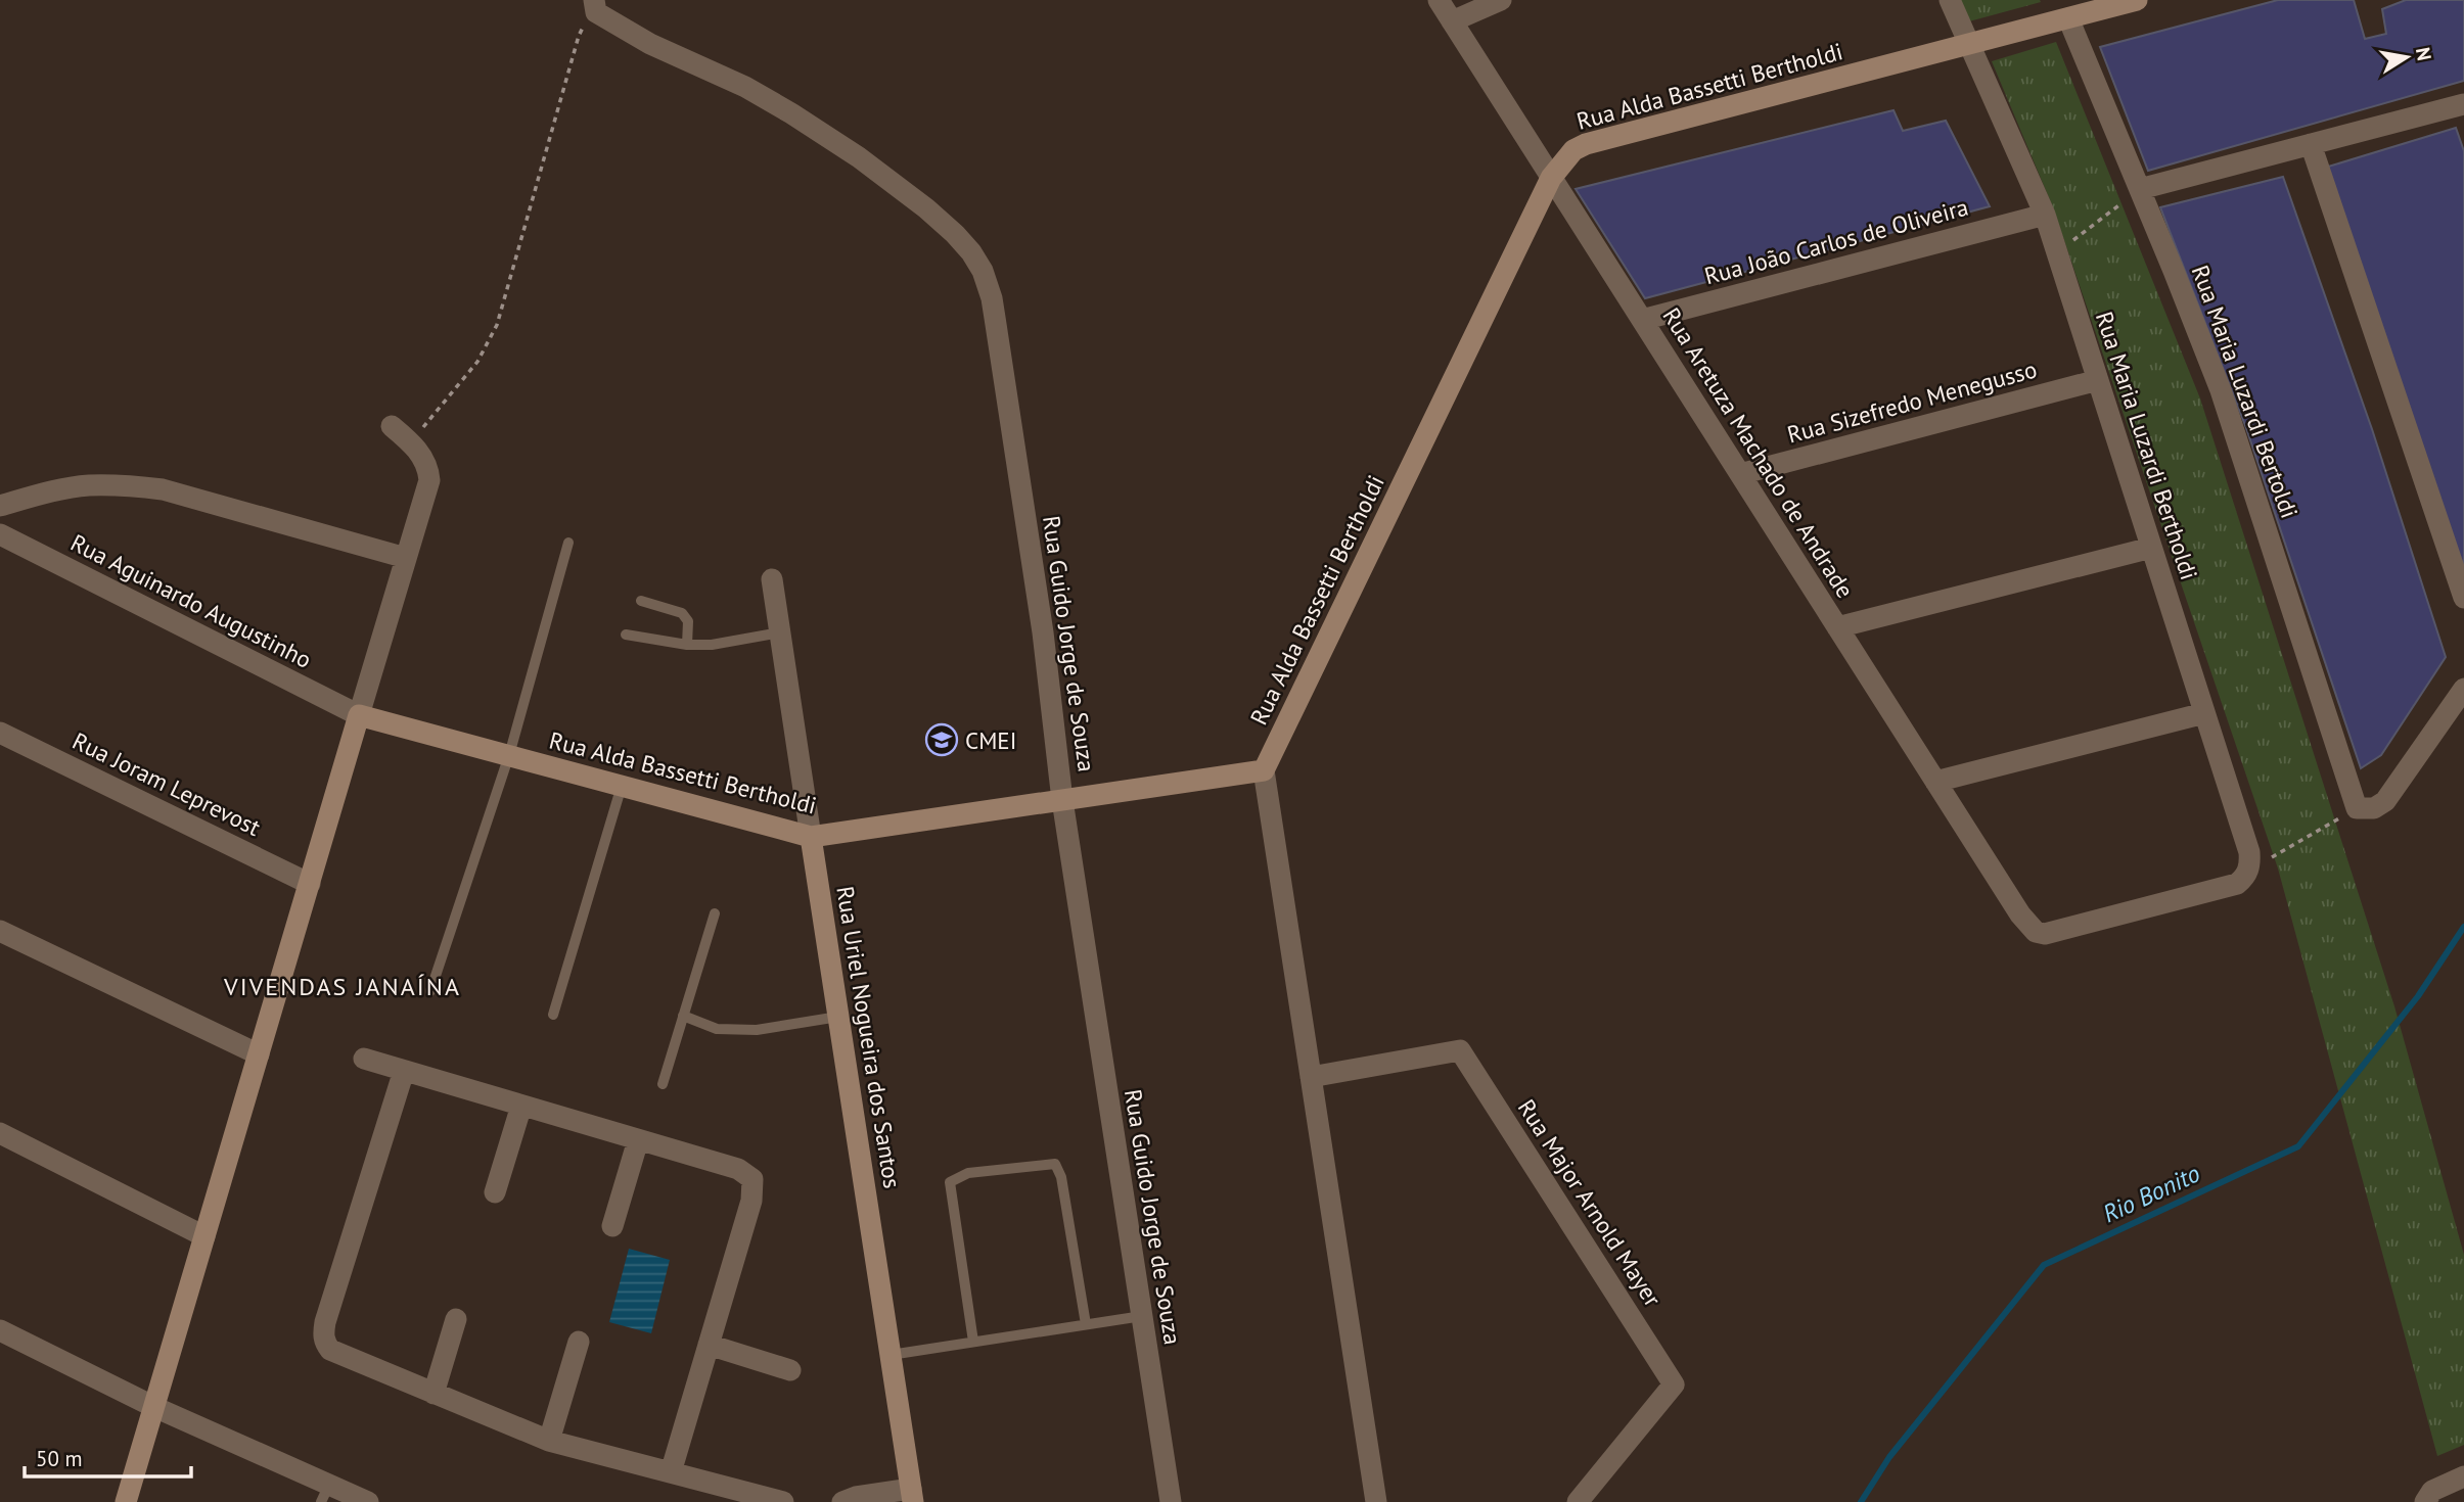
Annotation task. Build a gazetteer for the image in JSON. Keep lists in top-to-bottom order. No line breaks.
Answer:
{"streets":{"street":["Rua Alda Bassetti Bertholdi","Rua João Carlos de Oliveira","Rua Maria Luzardi Bertoldi","Rua Sizefredo Menegusso","Rua Maria Luzardi Bertholdi","Rua Aretuza Machado de Andrade","Rua Aguinardo Augustinho","Rua Guido Jorge de Souza","Rua Joram Leprevost","Rua Uriel Nogueira dos Santos","Rua Major Arnold Mayer"]},"crossings":[["Rua Alda Bassetti Bertholdi","Rua Maria Luzardi Bertoldi"],["Rua Alda Bassetti Bertholdi","Rua Maria Luzardi Bertholdi"],["Rua Alda Bassetti Bertholdi","Rua Aretuza Machado de Andrade"],["Rua Alda Bassetti Bertholdi","Rua Aguinardo Augustinho"],["Rua Alda Bassetti Bertholdi","Rua Guido Jorge de Souza"],["Rua Alda Bassetti Bertholdi","Rua Uriel Nogueira dos Santos"],["Rua João Carlos de Oliveira","Rua Maria Luzardi Bertholdi"],["Rua João Carlos de Oliveira","Rua Aretuza Machado de Andrade"],["Rua Sizefredo Menegusso","Rua Maria Luzardi Bertholdi"],["Rua Sizefredo Menegusso","Rua Aretuza Machado de Andrade"],["Rua Maria Luzardi Bertholdi","Rua Aretuza Machado de Andrade"]],"districts":["VIVENDAS JANAÍNA"],"water":["Rio Bonito"],"places":{"school or university":["CMEI"]},"scale_bar":"50 m","north":"right"}
